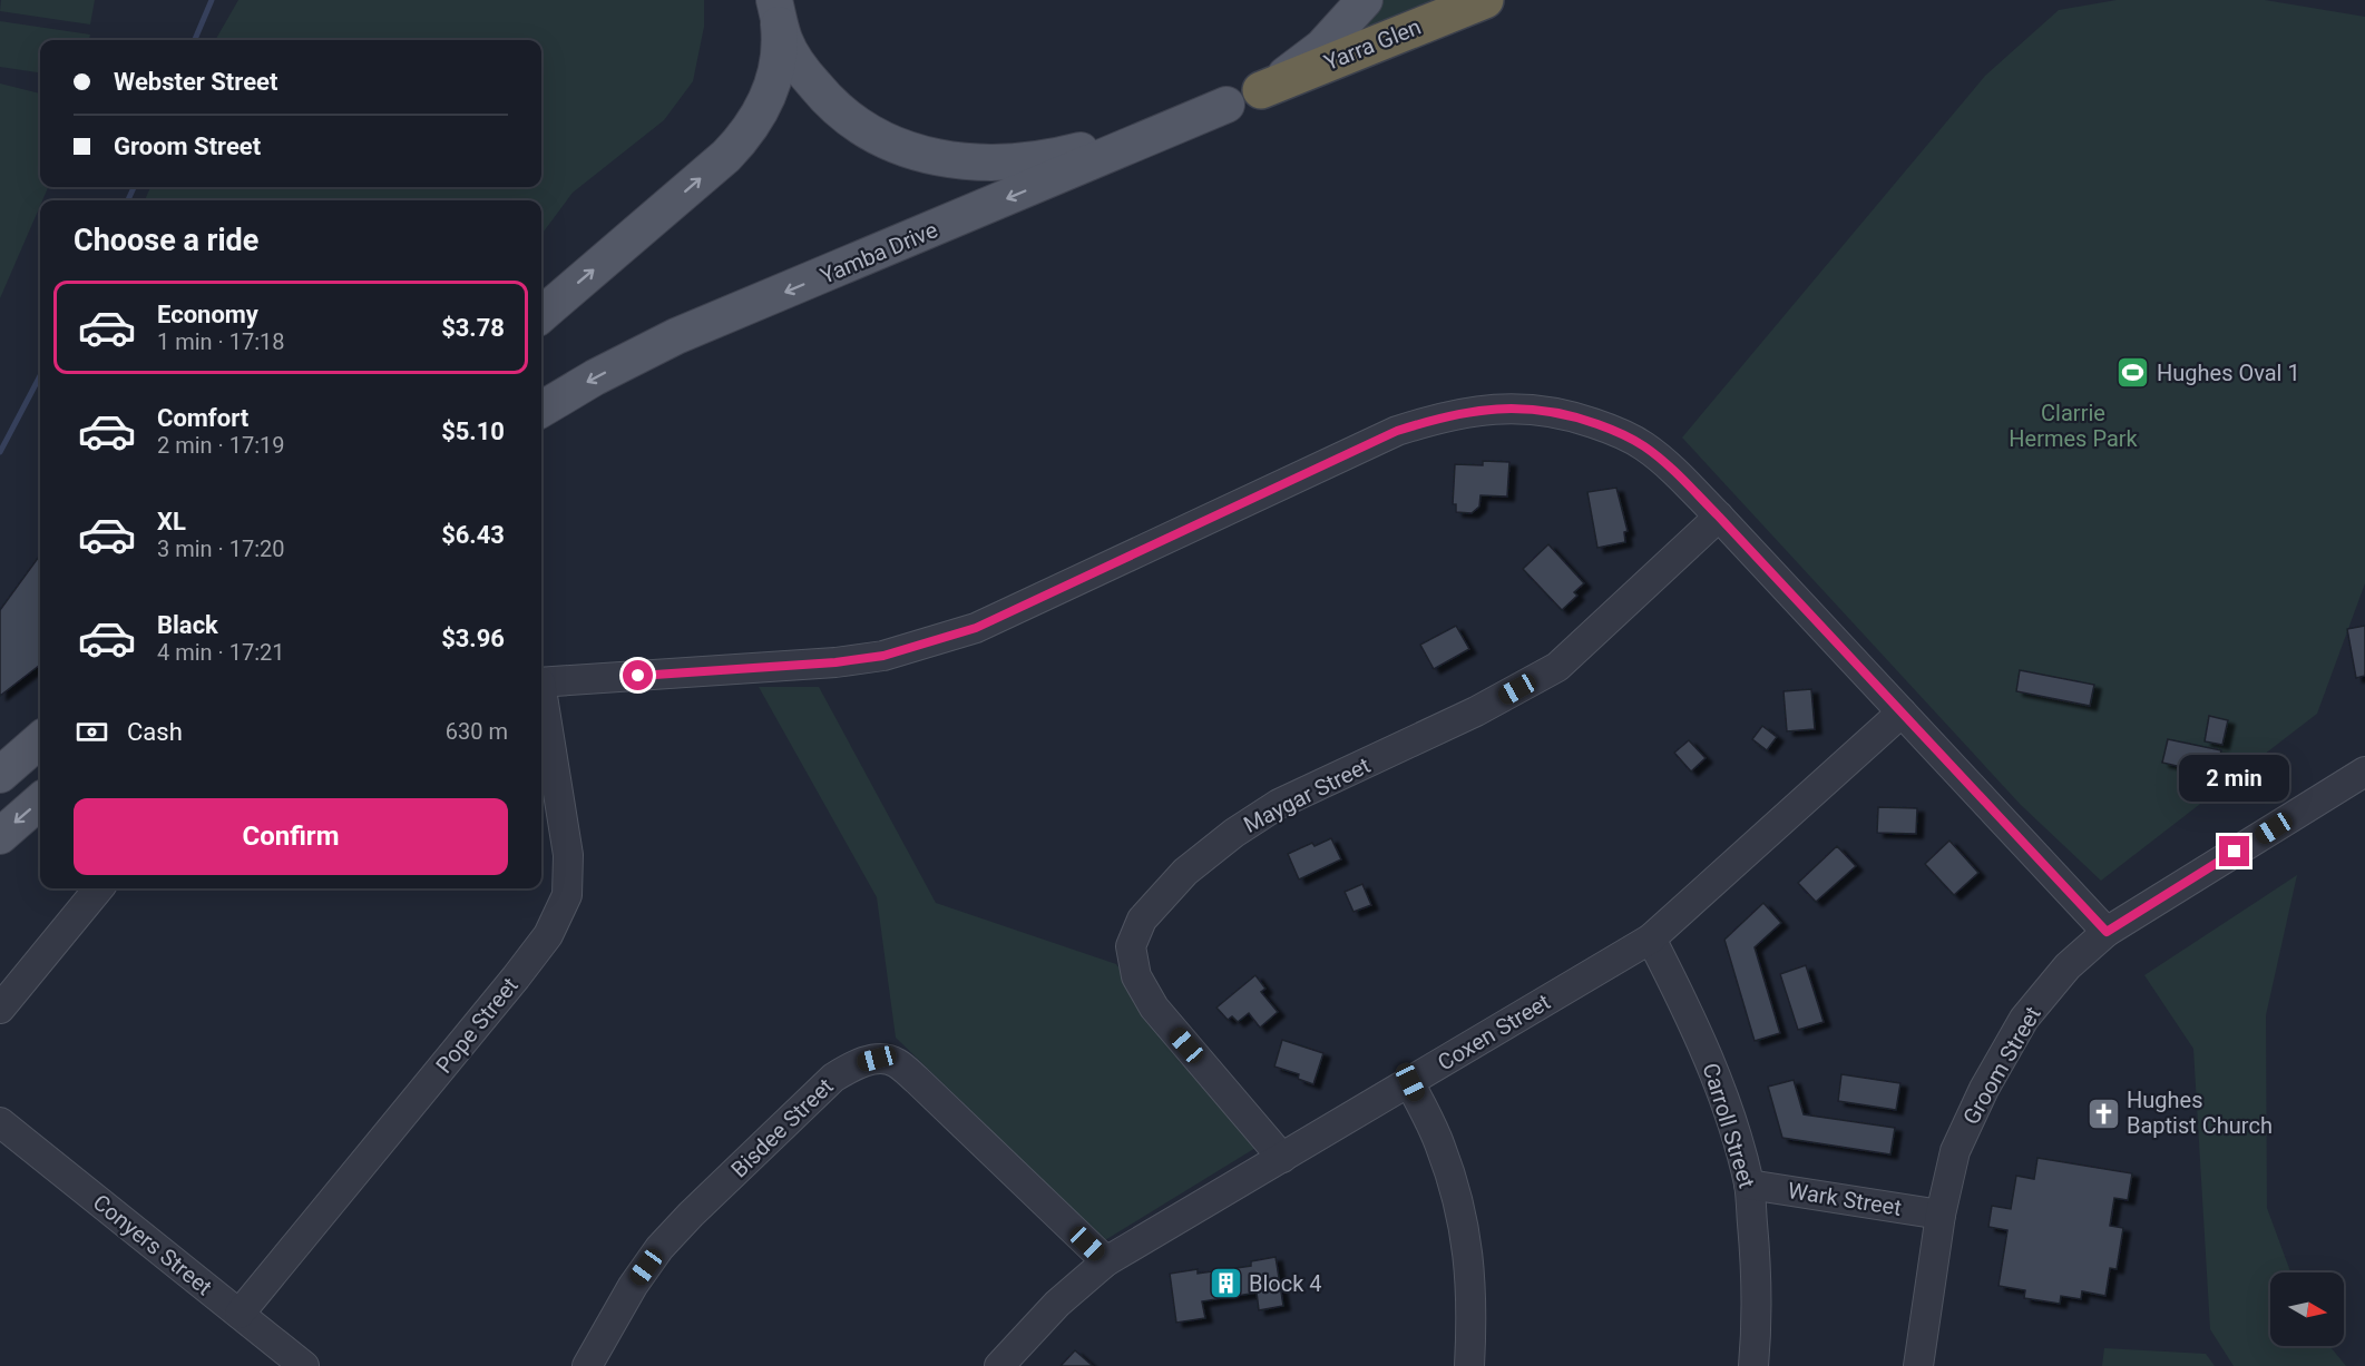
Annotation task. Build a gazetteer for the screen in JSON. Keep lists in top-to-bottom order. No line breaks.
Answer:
{"streets":{"highway":["Yarra Glen"],"main road":["Yamba Drive"],"street":["Maygar Street","Pope Street","Coxen Street","Groom Street","Carroll Street","Bisdee Street","Wark Street","Conyers Street"]},"crossings":[["Maygar Street","Coxen Street"],["Pope Street","Conyers Street"],["Coxen Street","Carroll Street"],["Coxen Street","Bisdee Street"],["Groom Street","Wark Street"],["Carroll Street","Wark Street"]],"one_way":["Yamba Drive"],"parks":["Clarrie Hermes Park"],"places":{"sports":["Hughes Oval 1"],"church":["Hughes Baptist Church"],"building":["Block 4"]},"north":"right","page":{"banner":["Webster Street","Groom Street"],"heading":"Choose a ride","list":[{"name":"Economy","note":"1 min · 17:18","value":"$3.78"},{"name":"Comfort","note":"2 min · 17:19","value":"$5.10"},{"name":"XL","note":"3 min · 17:20","value":"$6.43"},{"name":"Black","note":"4 min · 17:21","value":"$3.96"}],"pay":["Cash","630 m"],"bubble":"2 min","buttons":"Confirm"}}
